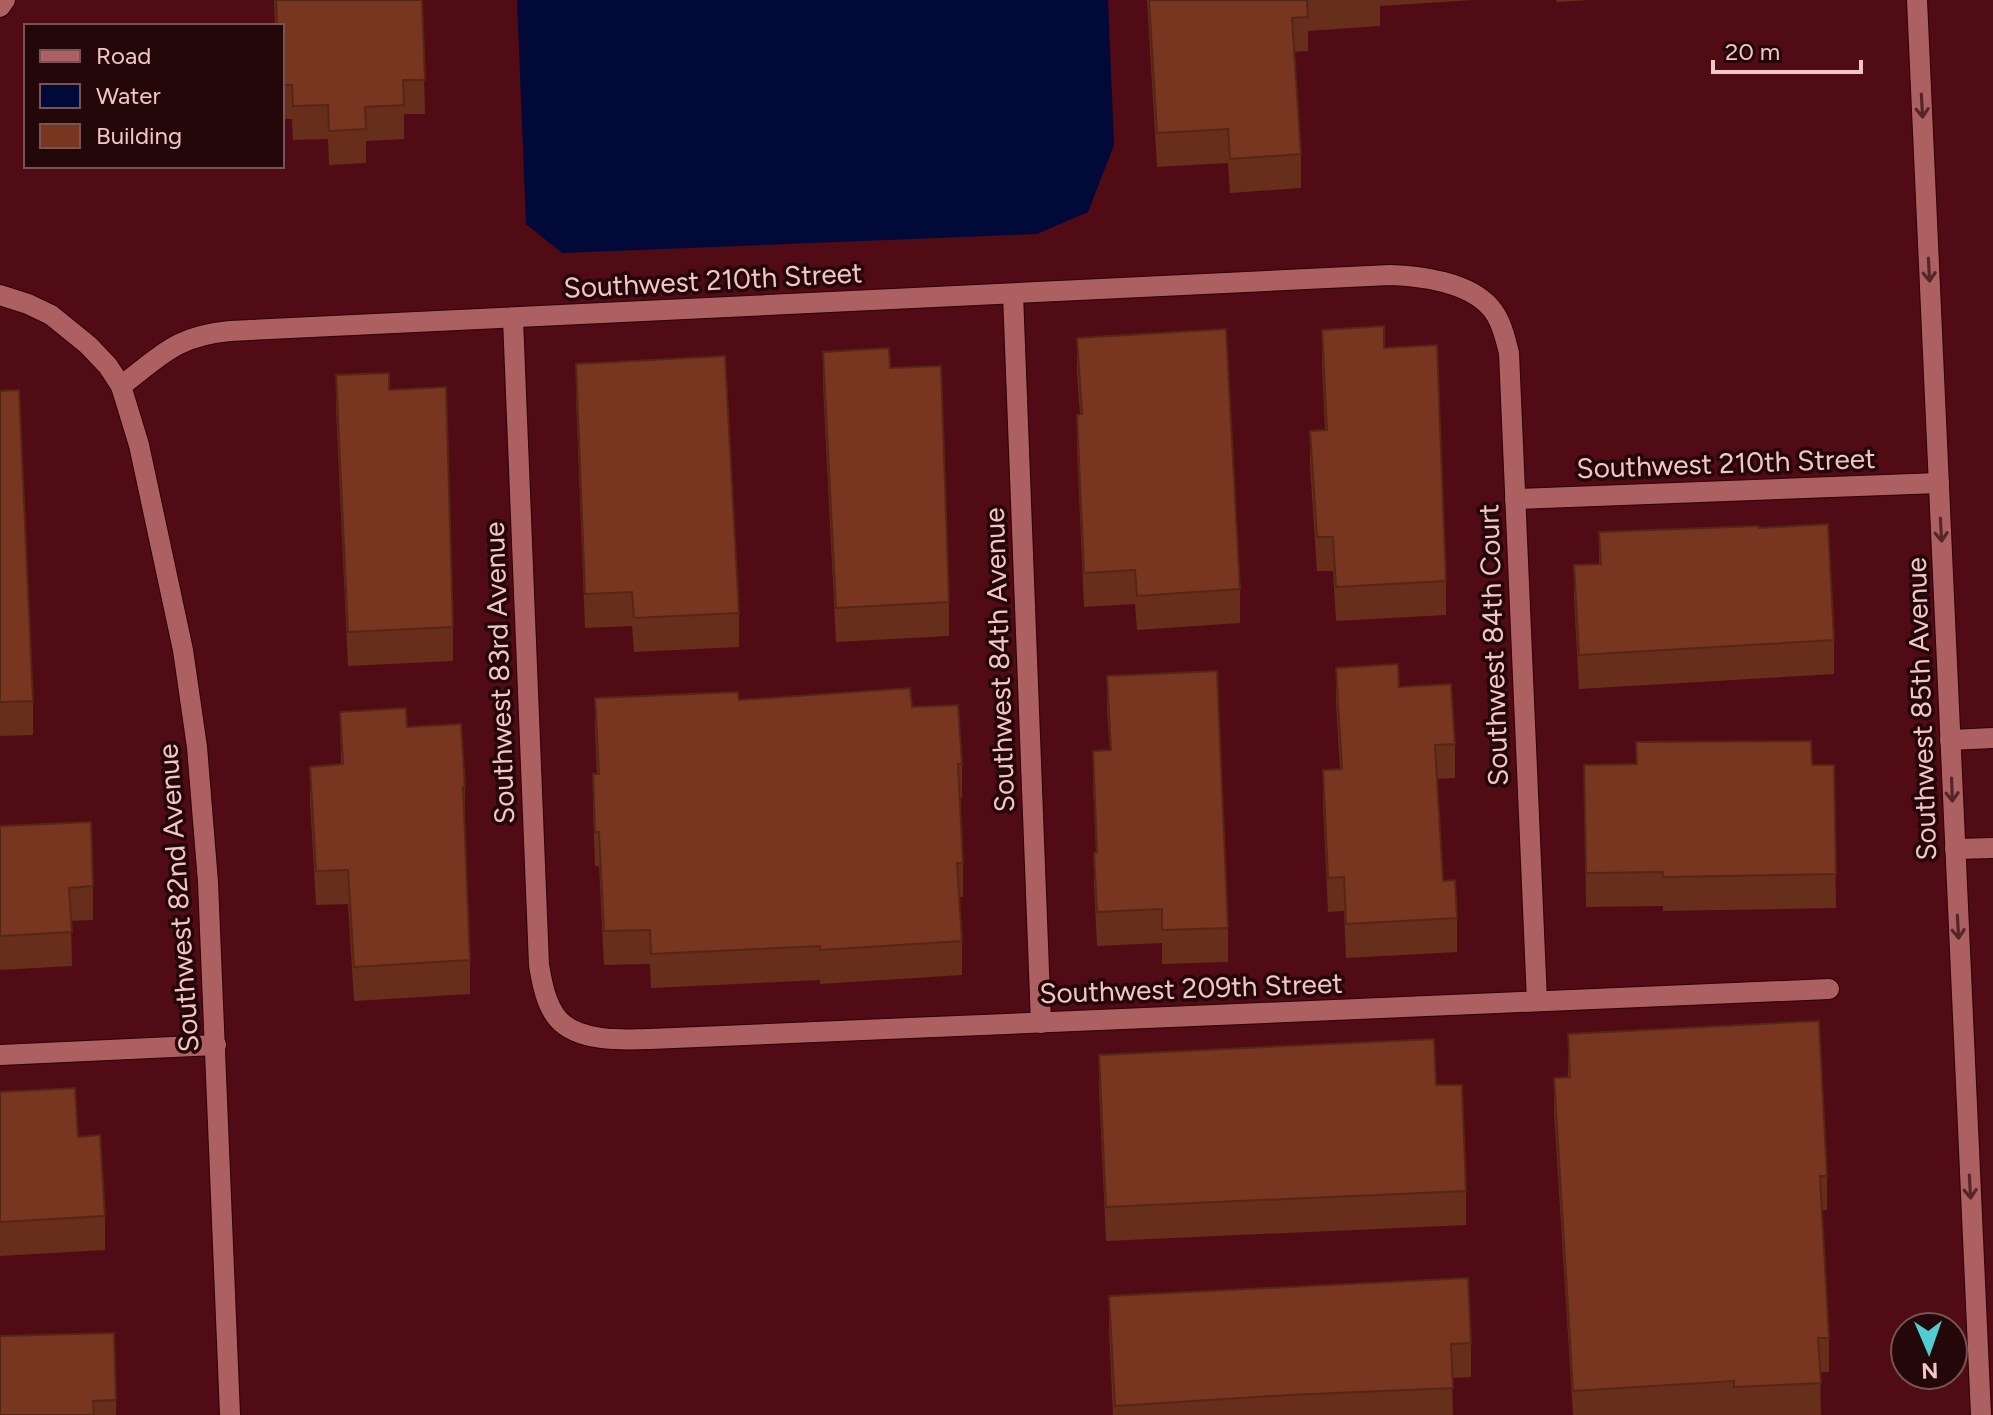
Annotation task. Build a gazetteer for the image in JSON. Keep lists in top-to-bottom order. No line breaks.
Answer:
{"streets":{"street":["Southwest 210th Street","Southwest 84th Court","Southwest 84th Avenue","Southwest 83rd Avenue","Southwest 85th Avenue","Southwest 82nd Avenue","Southwest 209th Street"]},"crossings":[["Southwest 210th Street","Southwest 84th Court"],["Southwest 210th Street","Southwest 84th Avenue"],["Southwest 210th Street","Southwest 83rd Avenue"],["Southwest 210th Street","Southwest 85th Avenue"],["Southwest 210th Street","Southwest 82nd Avenue"],["Southwest 84th Court","Southwest 209th Street"],["Southwest 84th Avenue","Southwest 209th Street"],["Southwest 83rd Avenue","Southwest 209th Street"]],"one_way":["Southwest 85th Avenue"],"legend":["Road","Water","Building"],"scale_bar":"20 m","north":"bottom"}
